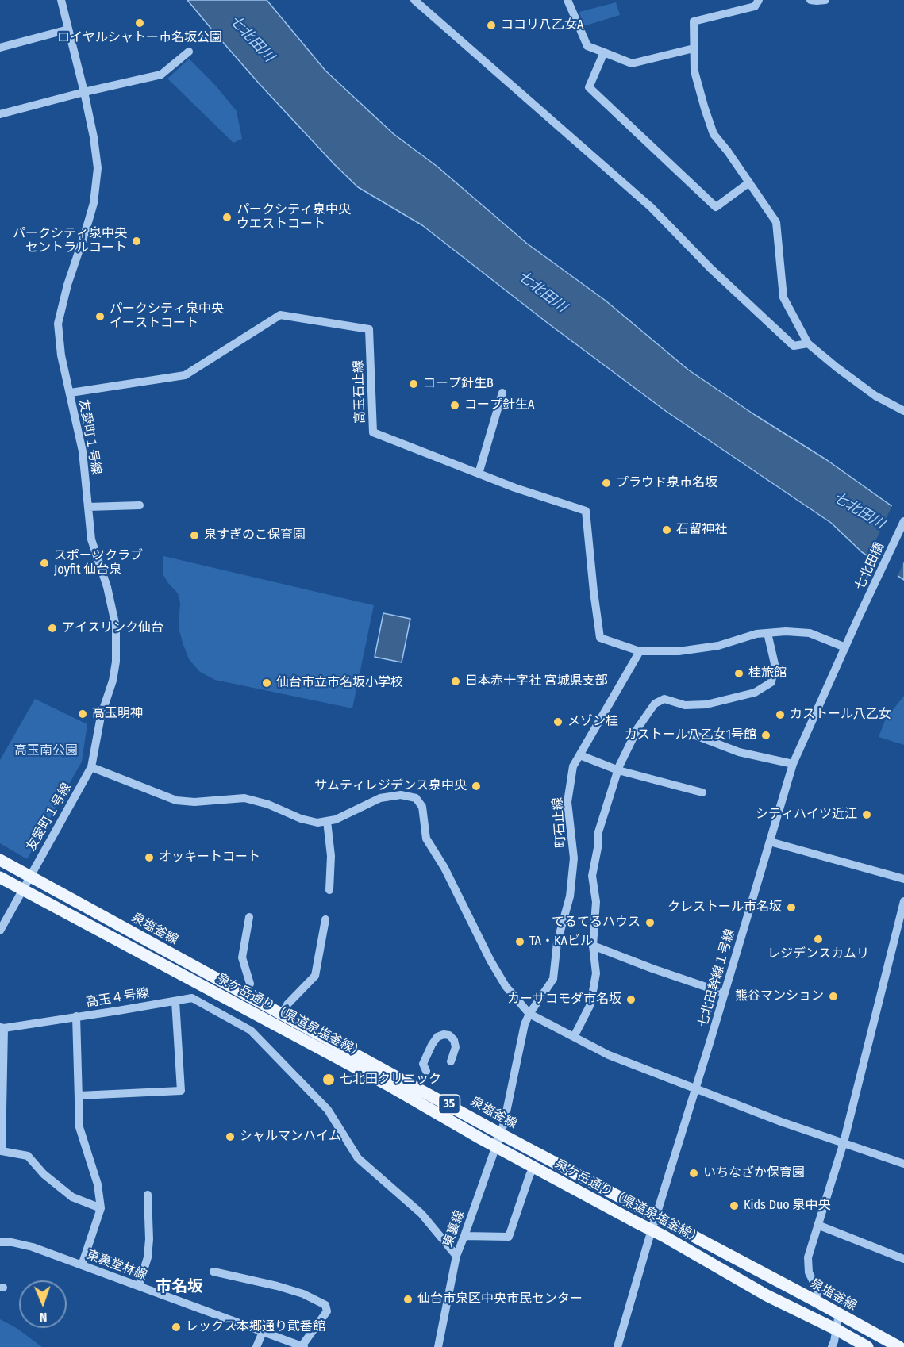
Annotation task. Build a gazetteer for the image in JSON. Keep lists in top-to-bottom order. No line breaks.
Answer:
{"streets":{"main road":["泉塩釜線","泉ケ岳通り（県道泉塩釜線）","35"],"street":["高玉石止線","友愛町１号線","七北田橋","町石止線","七北田幹線１号線","高玉４号線","東裏線","東裏堂林線"]},"crossings":[["高玉石止線","友愛町１号線"],["高玉石止線","町石止線"],["友愛町１号線","泉塩釜線"],["友愛町１号線","泉ケ岳通り（県道泉塩釜線）"],["七北田橋","七北田幹線１号線"],["町石止線","泉塩釜線"],["町石止線","東裏線"],["泉塩釜線","七北田幹線１号線"],["泉塩釜線","泉ケ岳通り（県道泉塩釜線）"],["泉塩釜線","東裏線"],["七北田幹線１号線","泉ケ岳通り（県道泉塩釜線）"],["高玉４号線","東裏線"],["泉ケ岳通り（県道泉塩釜線）","東裏線"]],"districts":["市名坂"],"water":["七北田川"],"parks":["高玉南公園"],"places":["ロイヤルシャトー市名坂公園","ココリ八乙女A","パークシティ泉中央 ウエストコート","パークシティ泉中央 セントラルコート","パークシティ泉中央 イーストコート","コープ針生B","コープ針生A","プラウド泉市名坂","石留神社","泉すぎのこ保育園","スポーツクラブ Joyfit 仙台泉","アイスリンク仙台","桂旅館","日本赤十字社 宮城県支部","仙台市立市名坂小学校","高玉明神","カストール八乙女","メゾン桂","カストール八乙女1号館","サムティレジデンス泉中央","シティハイツ近江","オッキートコート","クレストール市名坂","てるてるハウス","レジデンスカムリ","TA・KAビル","熊谷マンション","カーサコモダ市名坂","七北田クリニック","シャルマンハイム","いちなざか保育園","Kids Duo 泉中央","仙台市泉区中央市民センター","レックス本郷通り貮番館"],"north":"bottom"}
